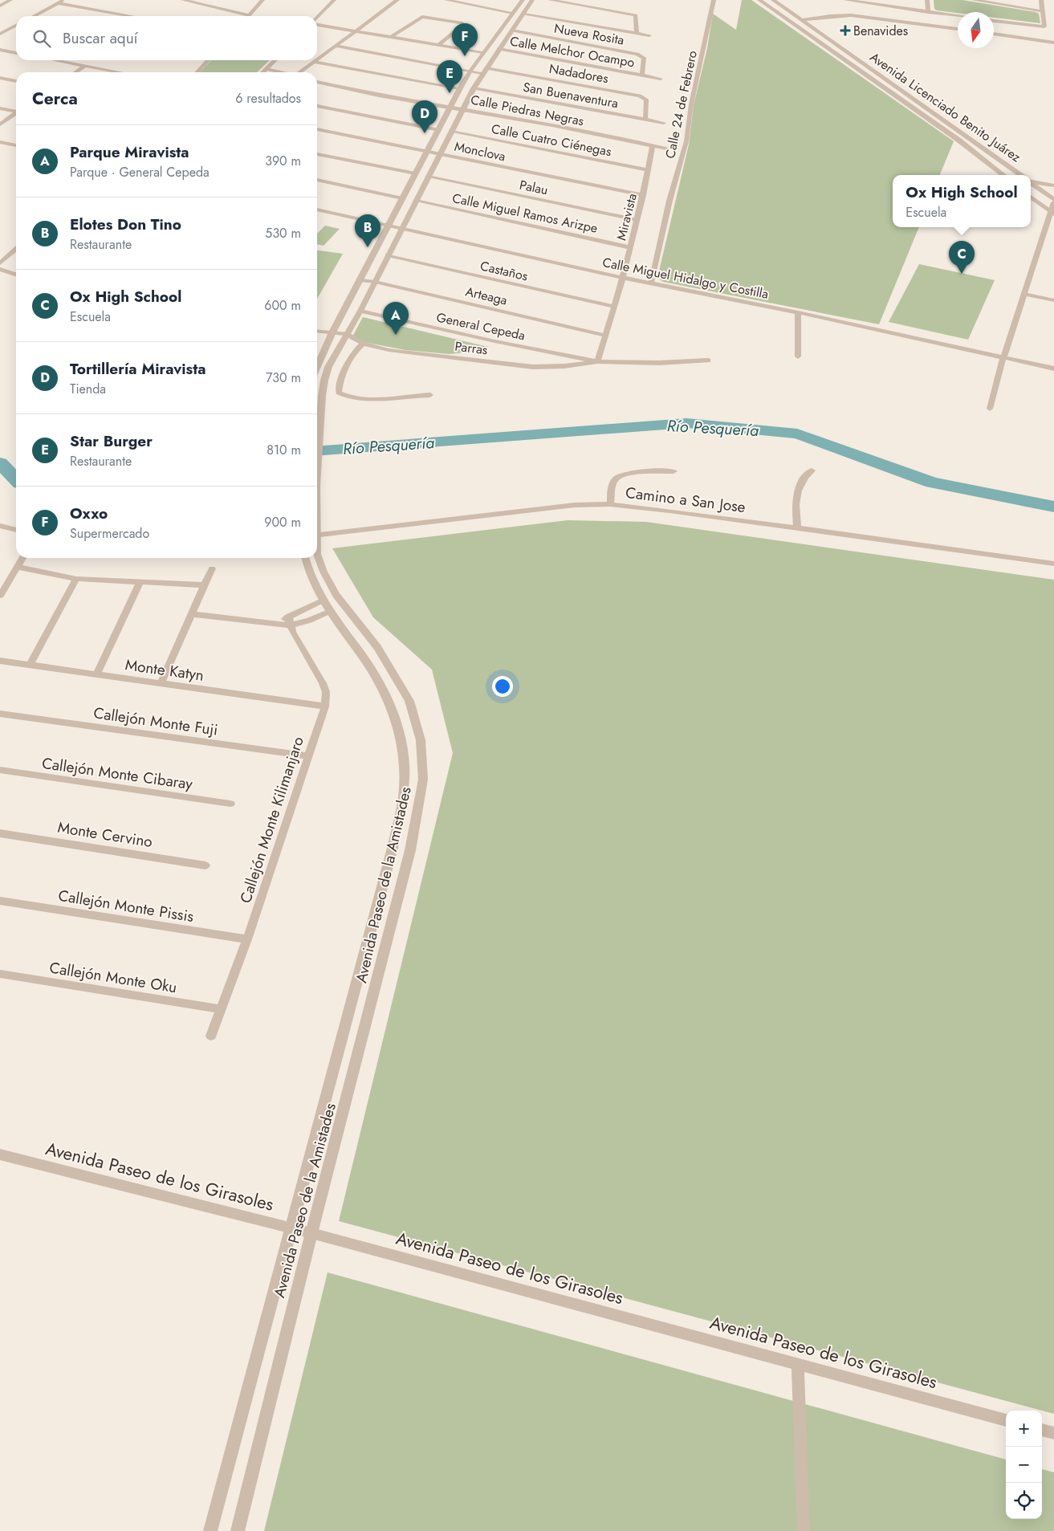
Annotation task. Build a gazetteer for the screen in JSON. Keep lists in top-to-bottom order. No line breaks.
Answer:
{"streets":{"street":["Nueva Rosita","Calle Melchor Ocampo","Nadadores","San Buenaventura","Calle 24 de Febrero","Avenida Licenciado Benito Juárez","Calle Piedras Negras","Calle Cuatro Ciénegas","Monclova","Palau","Calle Miguel Ramos Arizpe","Miravista","Castaños","Calle Miguel Hidalgo y Costilla","Arteaga","General Cepeda","Parras","Camino a San Jose","Monte Katyn","Callejón Monte Fuji","Callejón Monte Cibaray","Callejón Monte Kilimanjaro","Monte Cervino","Avenida Paseo de la Amistades","Callejón Monte Pissis","Callejón Monte Oku","Avenida Paseo de los Girasoles"]},"crossings":[["Nueva Rosita","Calle Melchor Ocampo"],["Nueva Rosita","Avenida Paseo de la Amistades"],["Calle Melchor Ocampo","Avenida Paseo de la Amistades"],["Nadadores","San Buenaventura"],["Nadadores","Avenida Paseo de la Amistades"],["San Buenaventura","Avenida Paseo de la Amistades"],["Calle 24 de Febrero","Calle Miguel Hidalgo y Costilla"],["Calle Piedras Negras","Miravista"],["Calle Piedras Negras","Avenida Paseo de la Amistades"],["Calle Cuatro Ciénegas","Miravista"],["Calle Cuatro Ciénegas","Avenida Paseo de la Amistades"],["Monclova","Miravista"],["Monclova","Avenida Paseo de la Amistades"],["Palau","Miravista"],["Palau","Avenida Paseo de la Amistades"],["Calle Miguel Ramos Arizpe","Miravista"],["Calle Miguel Ramos Arizpe","Avenida Paseo de la Amistades"],["Miravista","Castaños"],["Miravista","Calle Miguel Hidalgo y Costilla"],["Miravista","Arteaga"],["Miravista","General Cepeda"],["Miravista","Parras"],["Castaños","Avenida Paseo de la Amistades"],["Calle Miguel Hidalgo y Costilla","Avenida Paseo de la Amistades"],["Arteaga","Avenida Paseo de la Amistades"],["General Cepeda","Parras"],["General Cepeda","Avenida Paseo de la Amistades"],["Parras","Avenida Paseo de la Amistades"],["Monte Katyn","Callejón Monte Kilimanjaro"],["Callejón Monte Fuji","Callejón Monte Kilimanjaro"],["Callejón Monte Kilimanjaro","Callejón Monte Pissis"],["Callejón Monte Kilimanjaro","Callejón Monte Oku"],["Avenida Paseo de la Amistades","Avenida Paseo de los Girasoles"]],"water":["Río Pesquería"],"places":{"health":["Benavides"]},"north":"bottom","page":{"search":"Buscar aquí","pins":["F","E","D","B","C","A"],"heading":["Cerca","6 resultados"],"list":[{"mark":"A","name":"Parque Miravista","note":"Parque · General Cepeda","value":"390 m"},{"mark":"B","name":"Elotes Don Tino","note":"Restaurante","value":"530 m"},{"mark":"C","name":"Ox High School","note":"Escuela","value":"600 m"},{"mark":"D","name":"Tortillería Miravista","note":"Tienda","value":"730 m"},{"mark":"E","name":"Star Burger","note":"Restaurante","value":"810 m"},{"mark":"F","name":"Oxxo","note":"Supermercado","value":"900 m"}],"popup":["Ox High School","Escuela"],"map_buttons":["+","−"]}}
